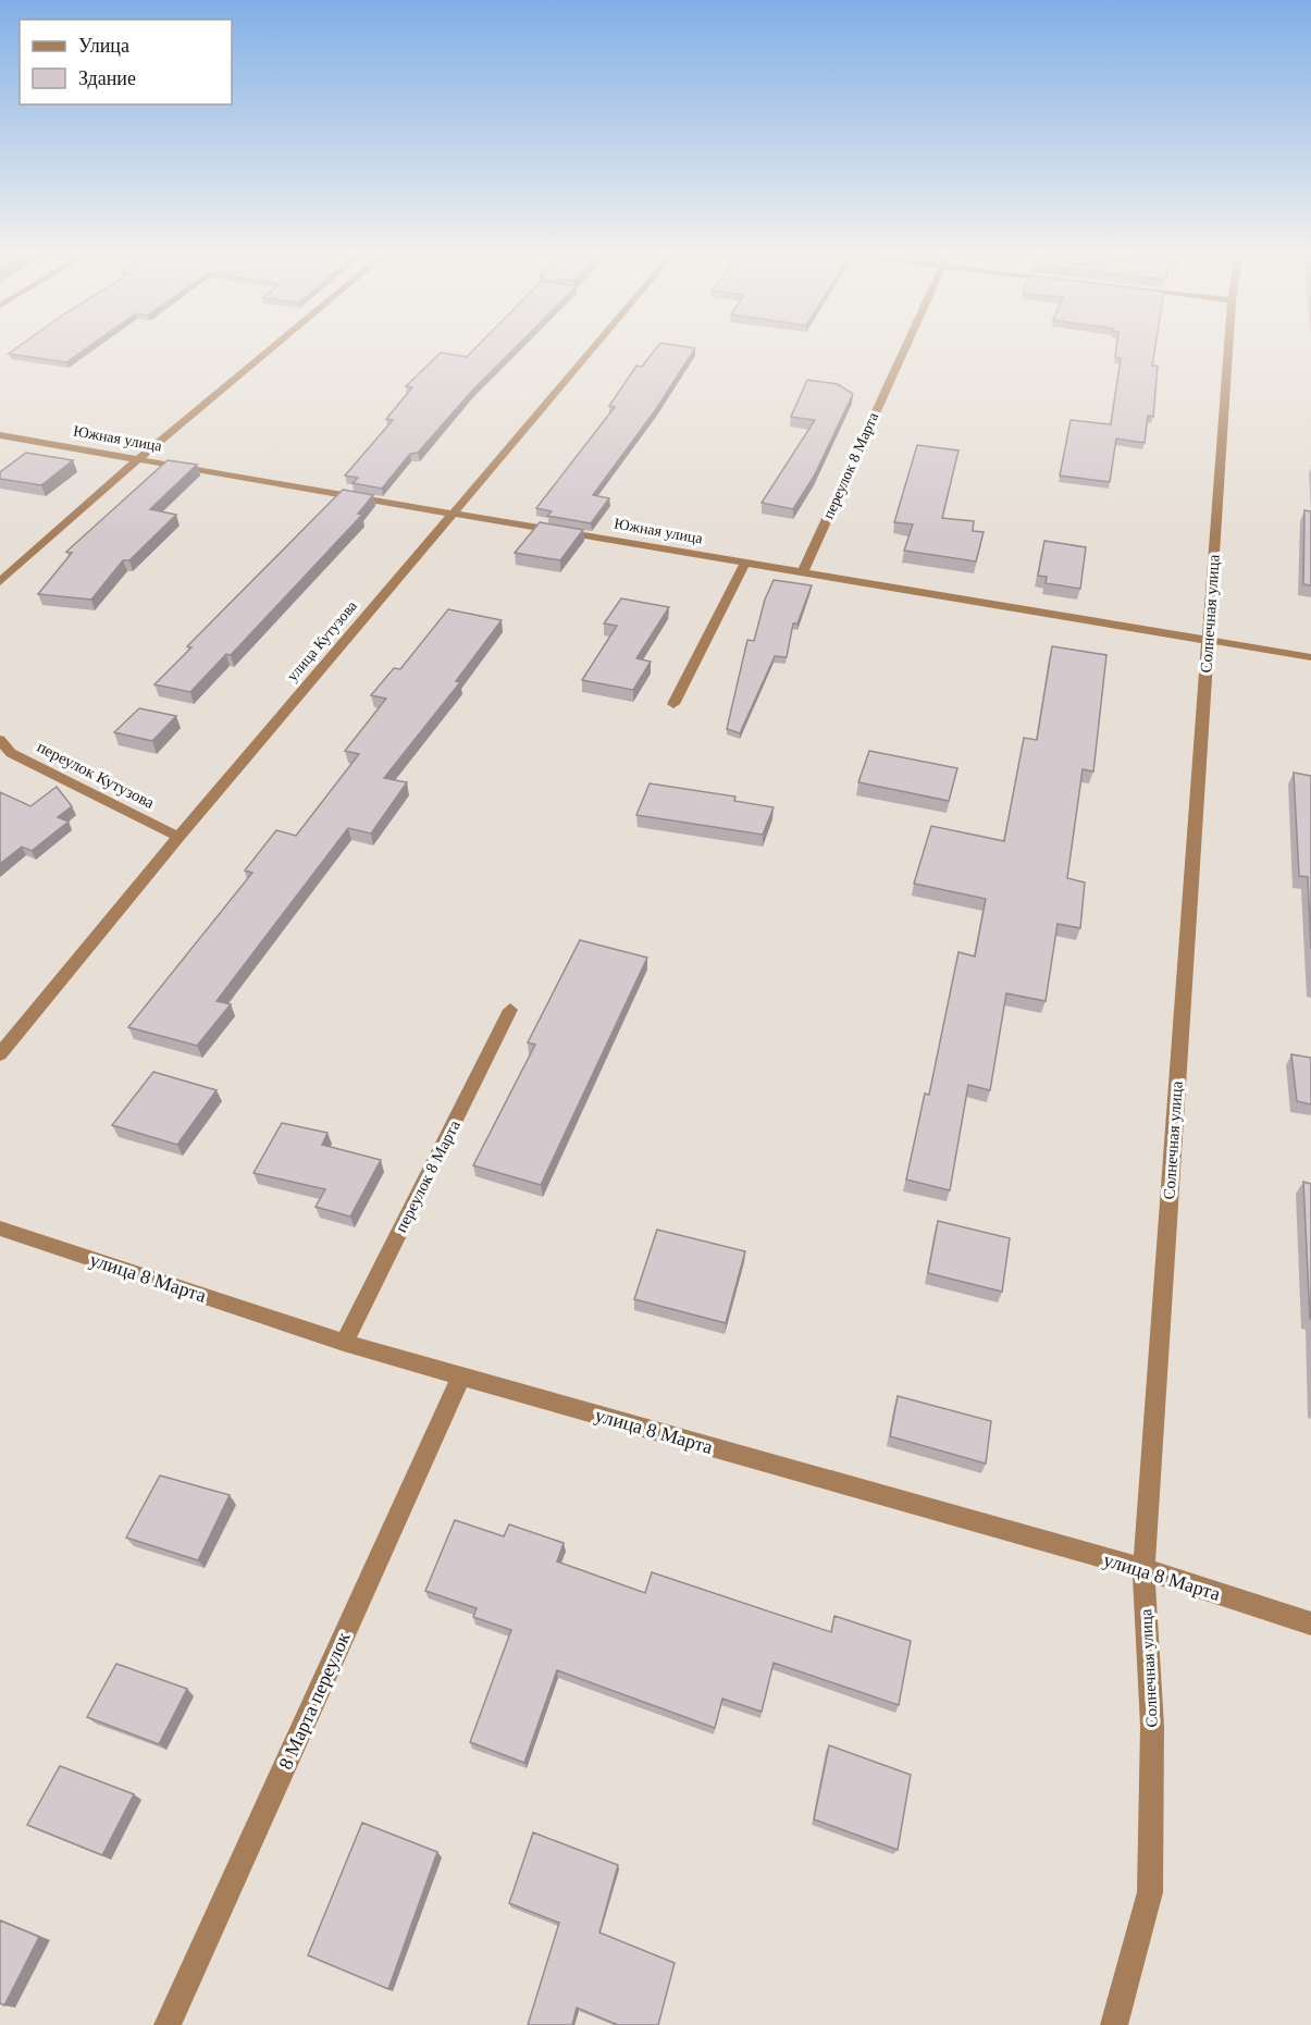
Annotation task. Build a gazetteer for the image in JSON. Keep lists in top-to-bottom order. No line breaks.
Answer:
{"streets":{"street":["Южная улица","переулок 8 Марта","Солнечная улица","улица Кутузова","переулок Кутузова","улица 8 Марта","8 Марта переулок"]},"crossings":[["Южная улица","переулок 8 Марта"],["Южная улица","Солнечная улица"],["Южная улица","улица Кутузова"],["переулок 8 Марта","улица 8 Марта"],["Солнечная улица","улица 8 Марта"],["улица Кутузова","переулок Кутузова"],["улица 8 Марта","8 Марта переулок"]],"legend":["Улица","Здание"]}
